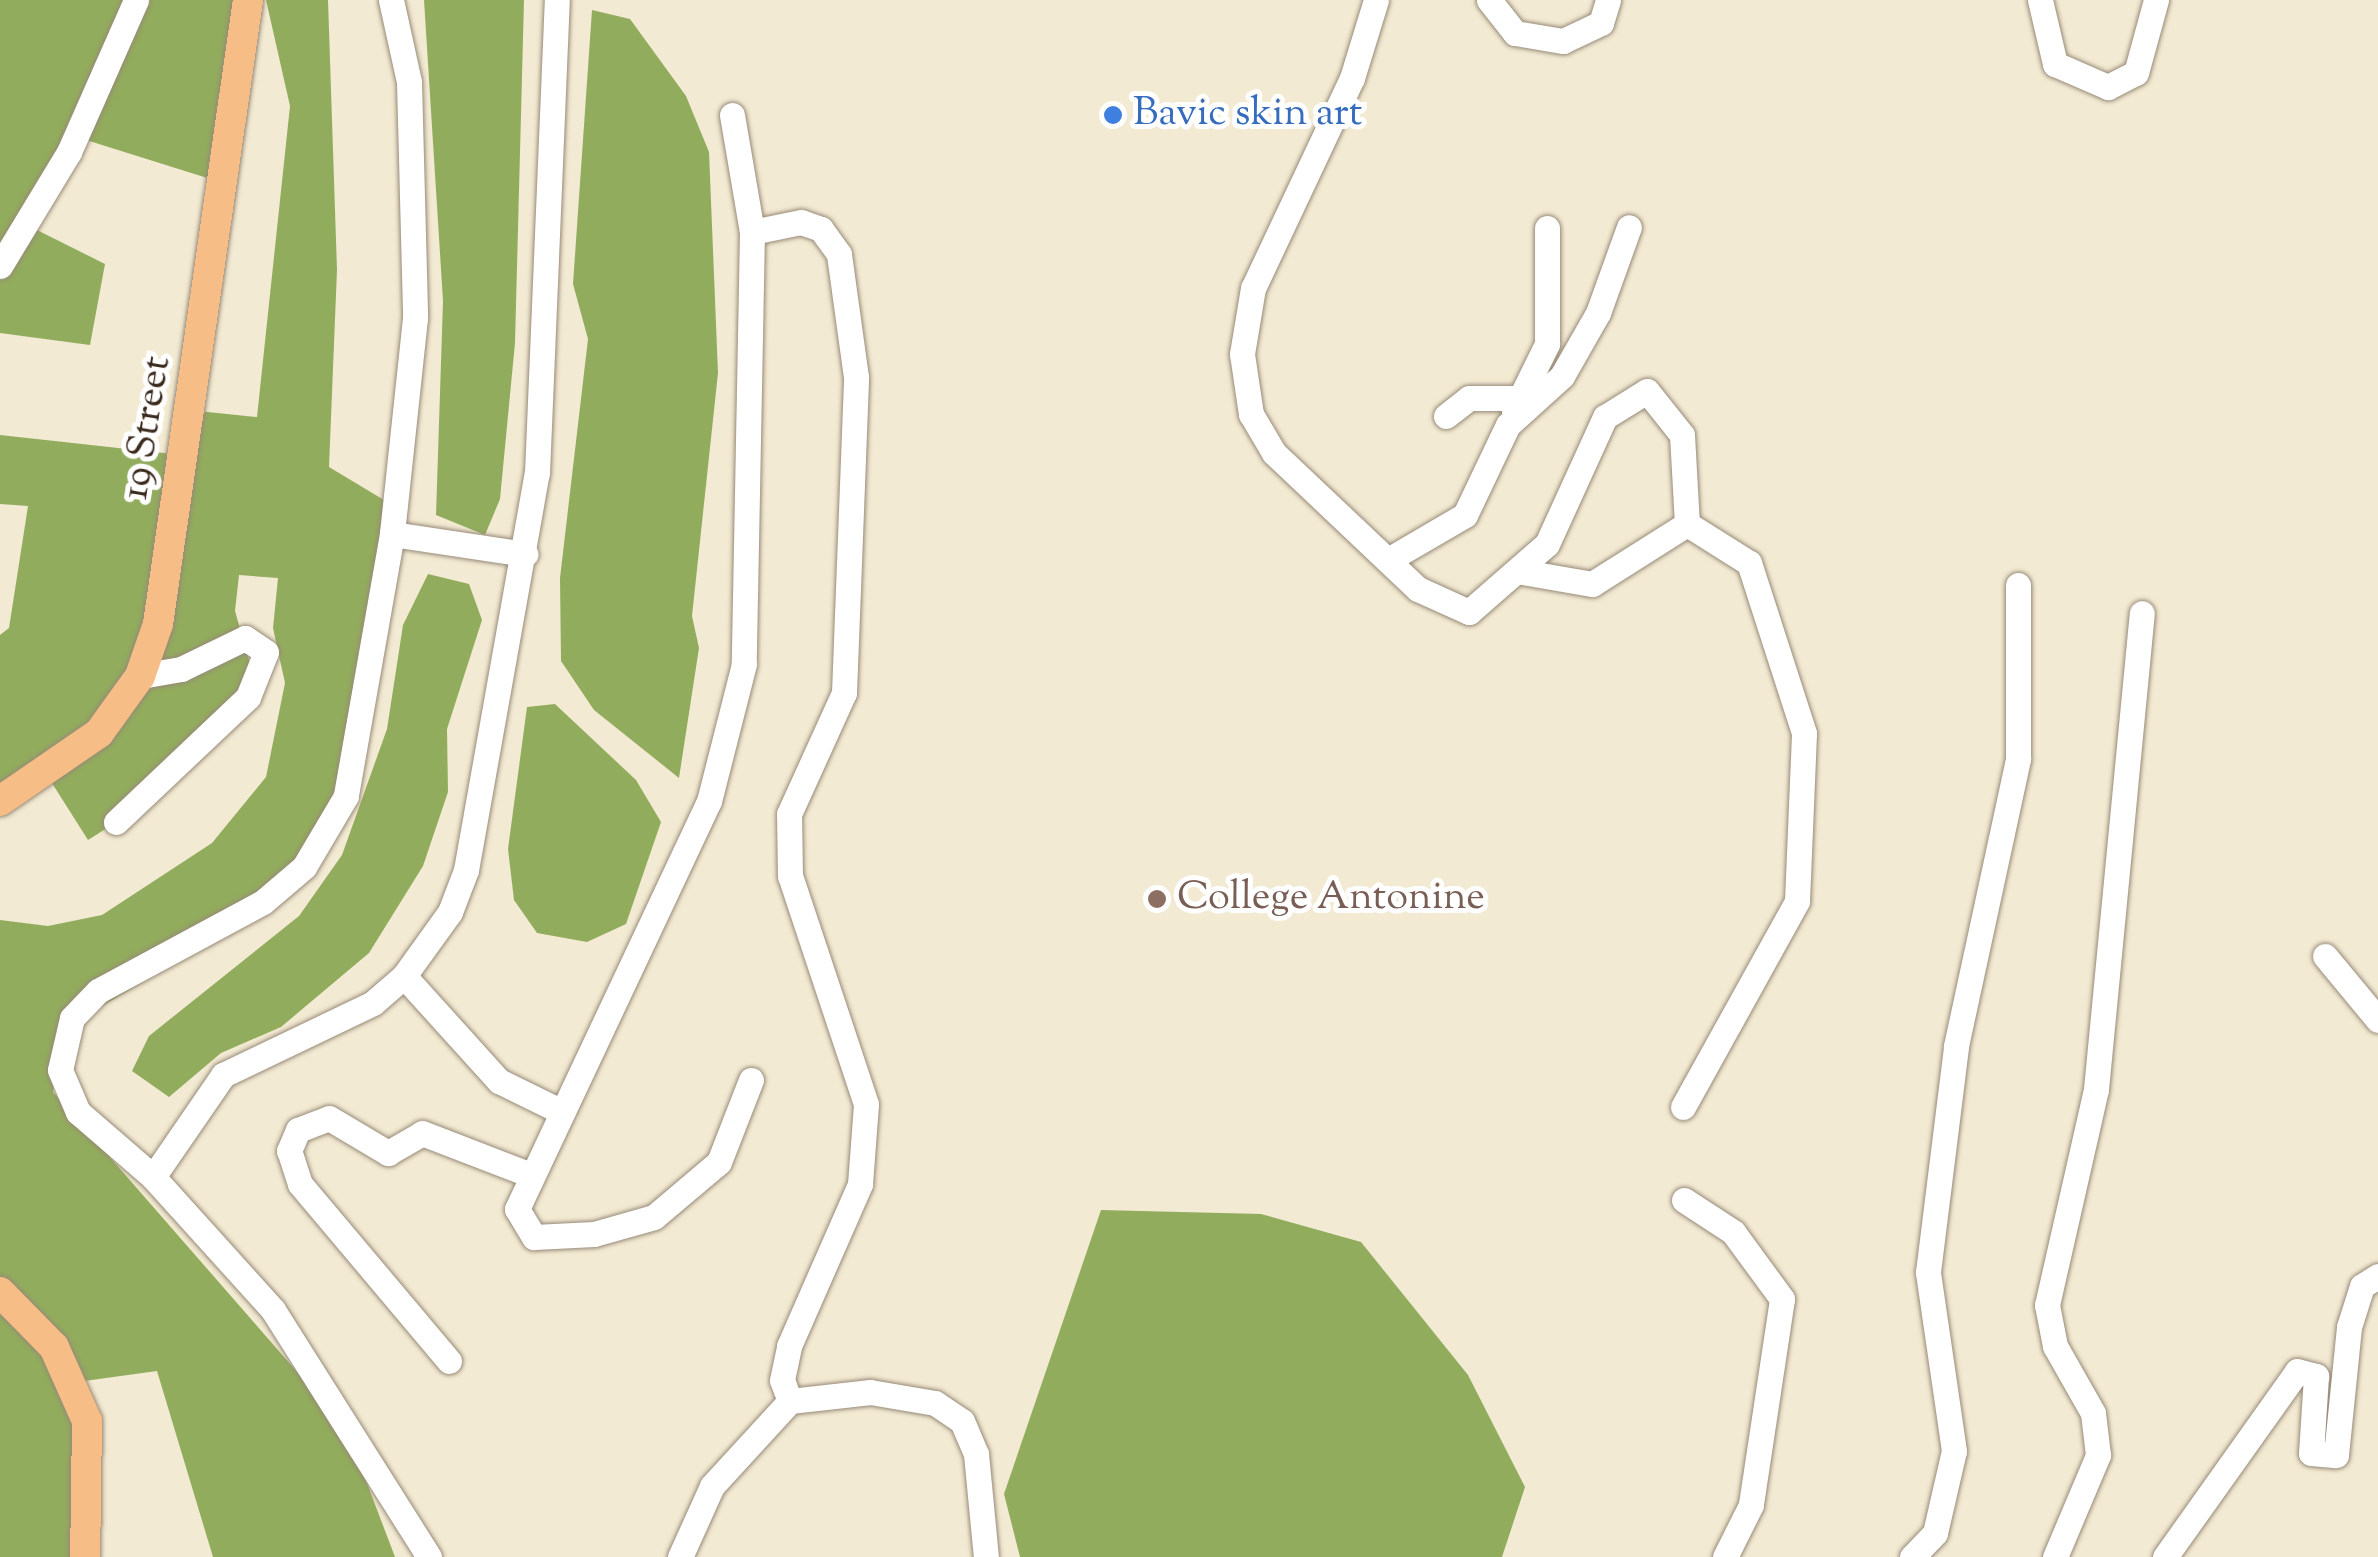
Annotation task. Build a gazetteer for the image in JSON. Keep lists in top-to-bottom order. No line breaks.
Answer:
{"streets":{"main road":["19 Street"]},"places":["Bavic skin art","College Antonine"]}
